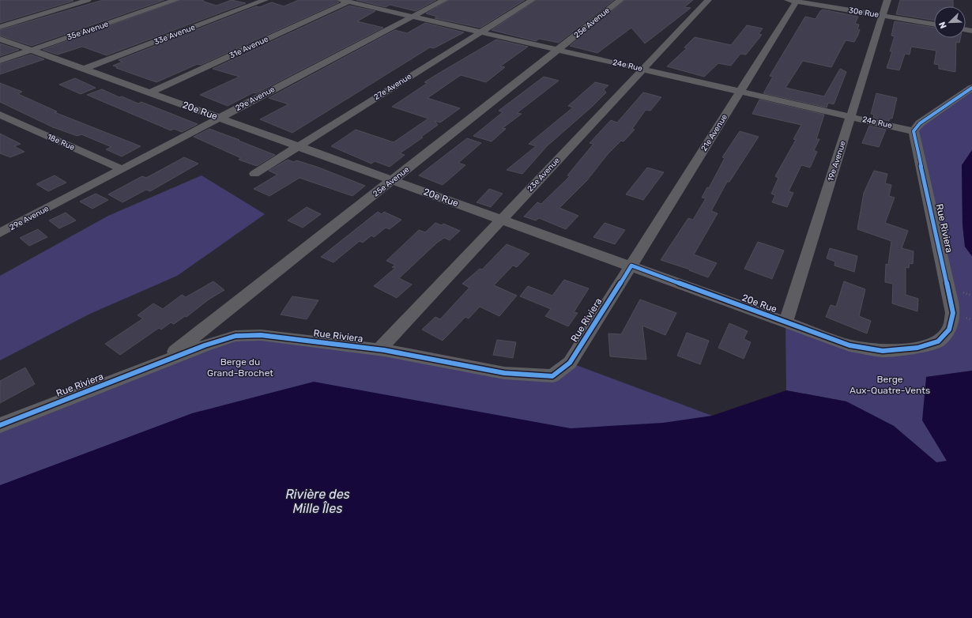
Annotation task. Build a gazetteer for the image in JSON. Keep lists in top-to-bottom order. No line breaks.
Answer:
{"streets":{"street":["30e Rue","25e Avenue","35e Avenue","33e Avenue","31e Avenue","24e Rue","27e Avenue","29e Avenue","20e Rue","21e Avenue","18e Rue","19e Avenue","23e Avenue","Rue Riviera"]},"crossings":[["30e Rue","21e Avenue"],["30e Rue","19e Avenue"],["25e Avenue","24e Rue"],["25e Avenue","20e Rue"],["25e Avenue","Rue Riviera"],["35e Avenue","20e Rue"],["33e Avenue","20e Rue"],["31e Avenue","24e Rue"],["31e Avenue","20e Rue"],["24e Rue","27e Avenue"],["24e Rue","29e Avenue"],["24e Rue","21e Avenue"],["24e Rue","19e Avenue"],["24e Rue","23e Avenue"],["24e Rue","Rue Riviera"],["27e Avenue","20e Rue"],["29e Avenue","20e Rue"],["29e Avenue","18e Rue"],["20e Rue","21e Avenue"],["20e Rue","19e Avenue"],["20e Rue","23e Avenue"],["20e Rue","Rue Riviera"],["21e Avenue","Rue Riviera"],["23e Avenue","Rue Riviera"]],"water":["Rivière des Mille Îles"],"parks":["Berge du Grand-Brochet","Berge Aux-Quatre-Vents"],"north":"bottom left"}
